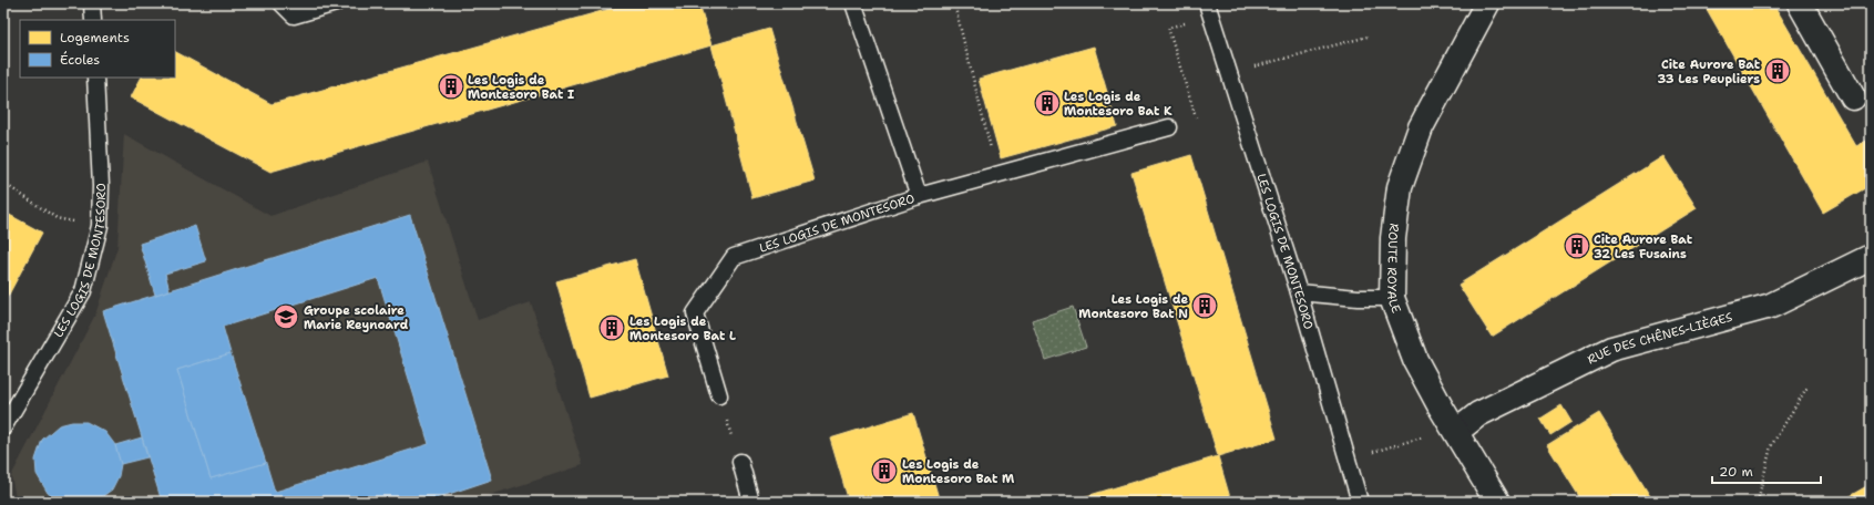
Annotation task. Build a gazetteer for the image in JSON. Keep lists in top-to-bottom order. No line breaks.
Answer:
{"streets":{"street":["ROUTE ROYALE","RUE DES CHÊNES-LIÈGES"],"lane":["LES LOGIS DE MONTESORO"]},"crossings":[["ROUTE ROYALE","RUE DES CHÊNES-LIÈGES"]],"places":{"building":["Cite Aurore Bat 33 Les Peupliers","Les Logis de Montesoro Bat I","Les Logis de Montesoro Bat K","Cite Aurore Bat 32 Les Fusains","Les Logis de Montesoro Bat N","Les Logis de Montesoro Bat L","Les Logis de Montesoro Bat M"],"school or university":["Groupe scolaire Marie Reynoard"]},"legend":["Logements","Écoles"],"scale_bar":"20 m"}
